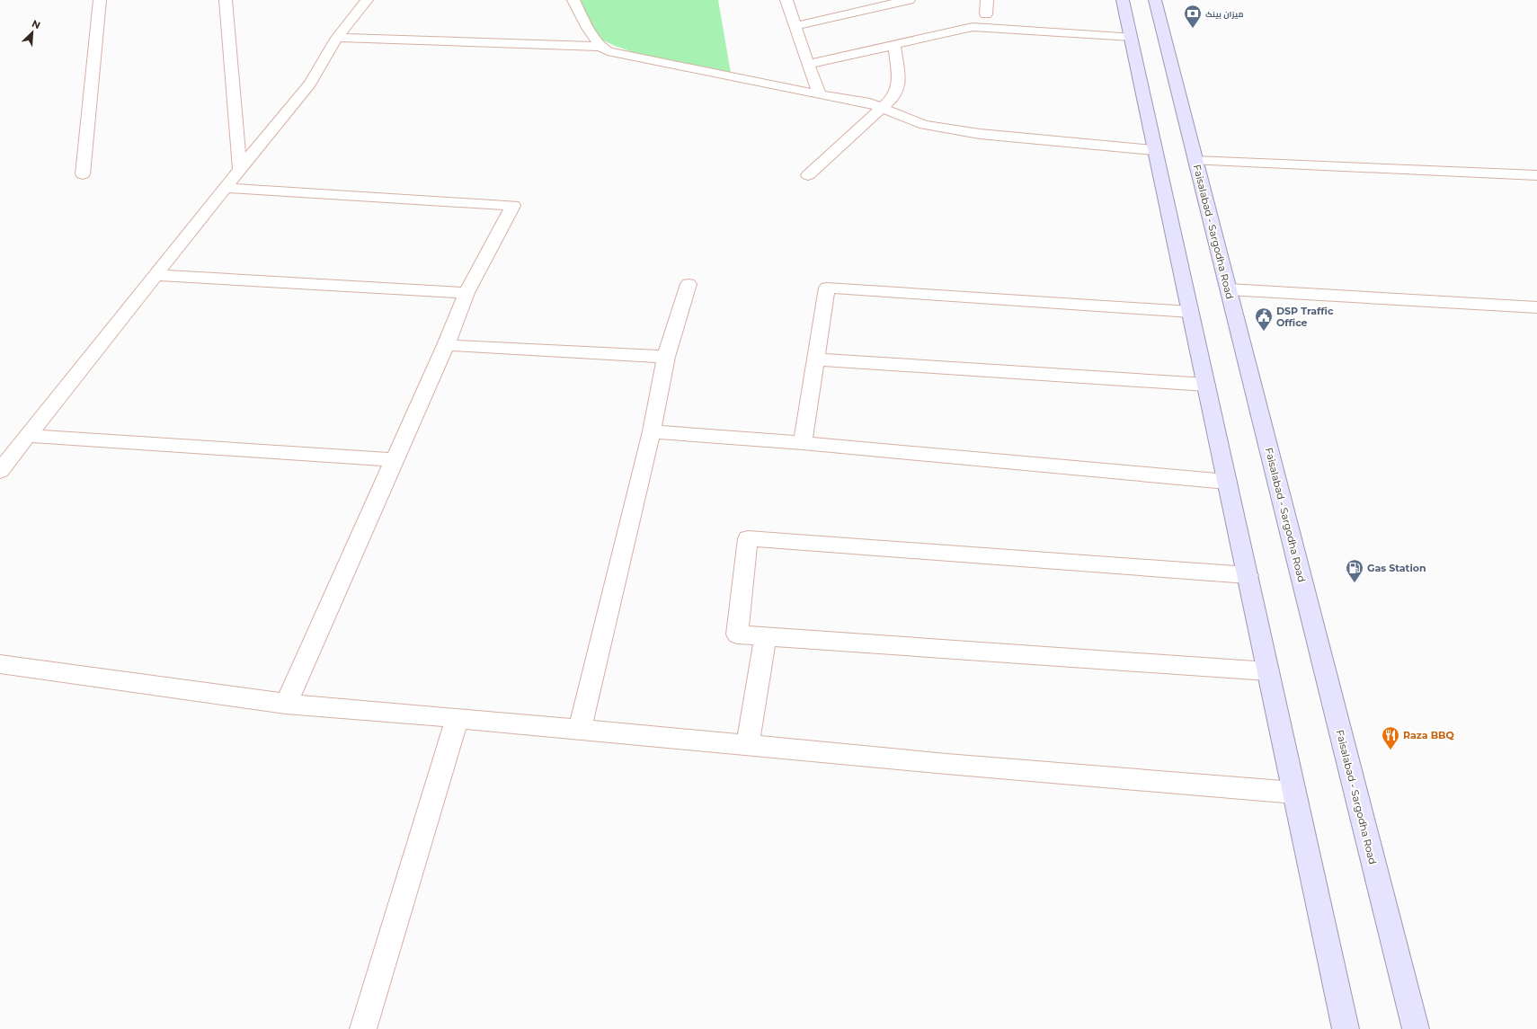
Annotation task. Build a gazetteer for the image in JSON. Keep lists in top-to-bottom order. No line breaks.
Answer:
{"streets":{"main road":["Faisalabad - Sargodha Road"]},"places":{"bank":["میزان بینک"],"public building":["DSP Traffic Office"],"fuel station":["Gas Station"],"restaurant":["Raza BBQ"]},"north":"top right"}
